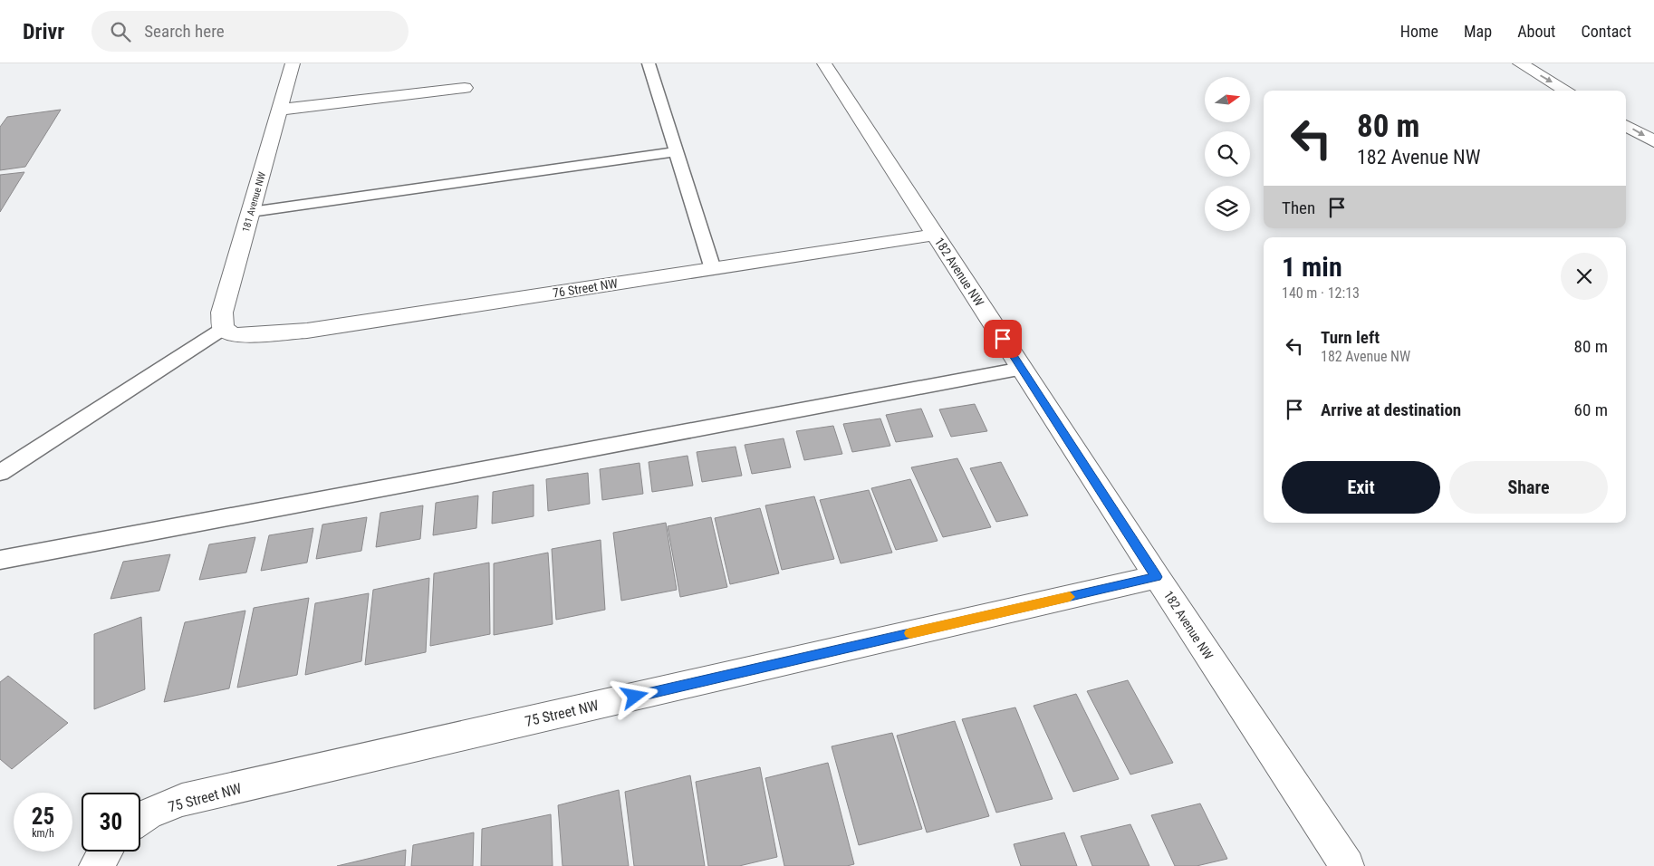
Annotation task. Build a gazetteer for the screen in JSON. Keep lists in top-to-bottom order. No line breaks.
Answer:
{"streets":{"main road":["181 Avenue NW","182 Avenue NW","76 Street NW","75 Street NW"]},"crossings":[["181 Avenue NW","76 Street NW"],["182 Avenue NW","76 Street NW"],["182 Avenue NW","75 Street NW"]],"north":"right","page":{"header":"Drivr","search":"Search here","nav":["Home","Map","About","Contact"],"turn":["80 m","182 Avenue NW"],"then":"Then","heading":["1 min","140 m · 12:13"],"list":[{"name":"Turn left","note":"182 Avenue NW","value":"80 m"},{"name":"Arrive at destination","value":"60 m"}],"buttons":["Exit","Share"],"speed":"25 km/h","limit":"30"}}
